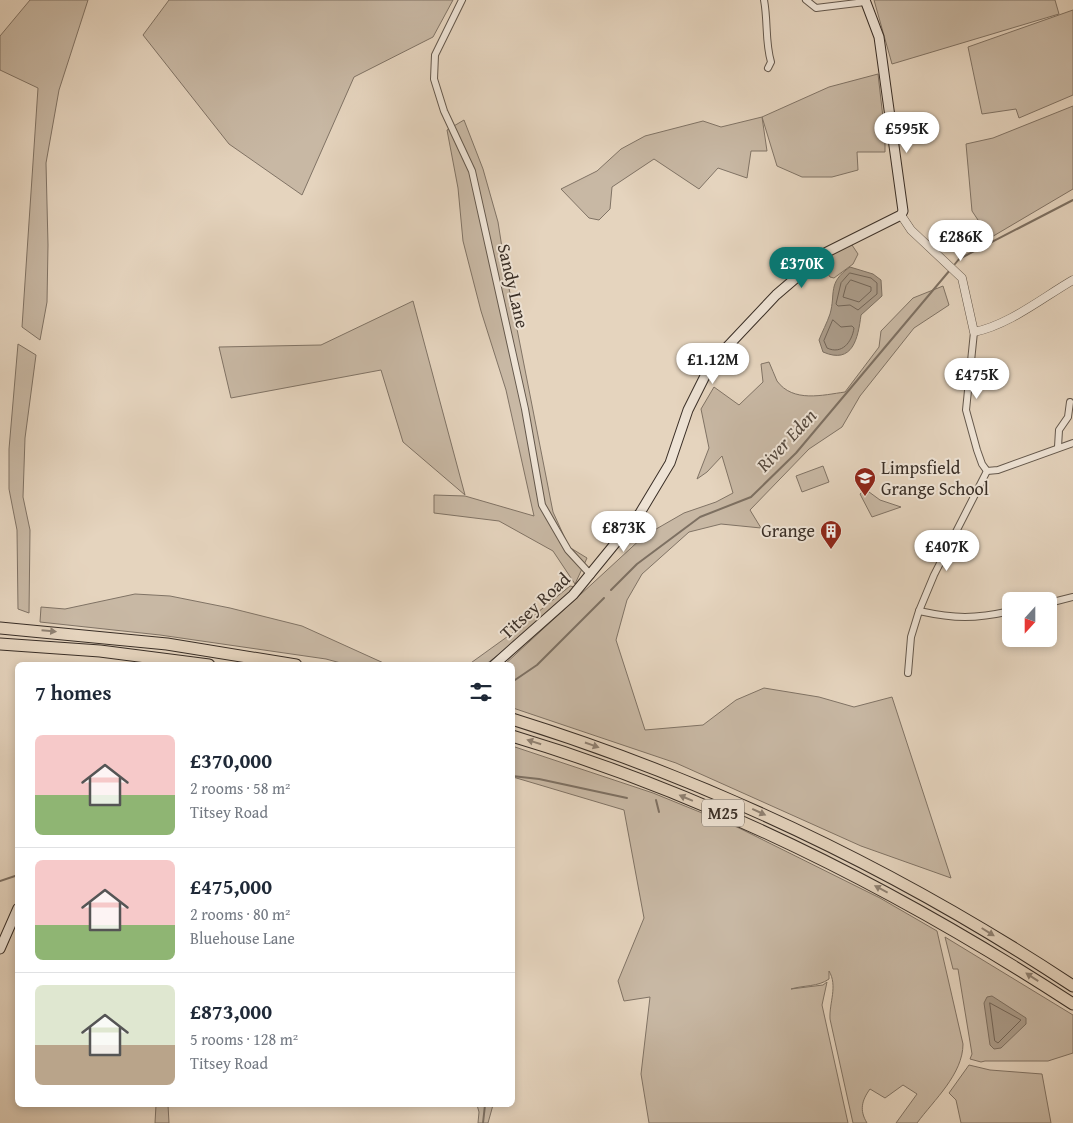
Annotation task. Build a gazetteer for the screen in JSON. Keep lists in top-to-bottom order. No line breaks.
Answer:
{"streets":{"highway":["M25"],"main road":["Titsey Road"],"street":["Sandy Lane"]},"crossings":[["Sandy Lane","Titsey Road"]],"water":["River Eden"],"places":{"school or university":["Limpsfield Grange School"],"building":["Grange"]},"north":"bottom","page":{"price":["£595K","£286K","£370K","£1.12M","£475K","£873K","£407K"],"heading":"7 homes","list":[{"name":"£370,000","note":"2 rooms · 58 m² · Titsey Road"},{"name":"£475,000","note":"2 rooms · 80 m² · Bluehouse Lane"},{"name":"£873,000","note":"5 rooms · 128 m² · Titsey Road"}]}}
